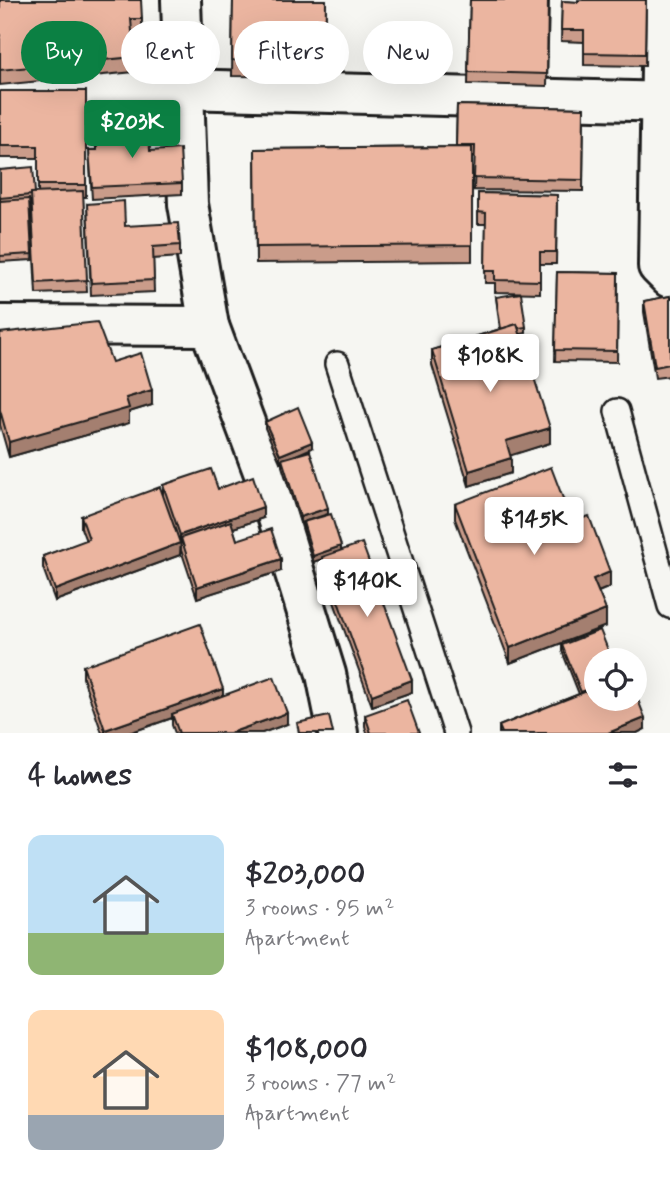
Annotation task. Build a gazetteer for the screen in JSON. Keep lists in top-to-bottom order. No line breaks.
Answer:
{"page":{"chip":["Buy","Rent","Filters","New"],"price":["$203K","$108K","$145K","$140K"],"heading":"4 homes","list":[{"name":"$203,000","note":"3 rooms · 95 m² · Apartment"},{"name":"$108,000","note":"3 rooms · 77 m² · Apartment"}]}}
